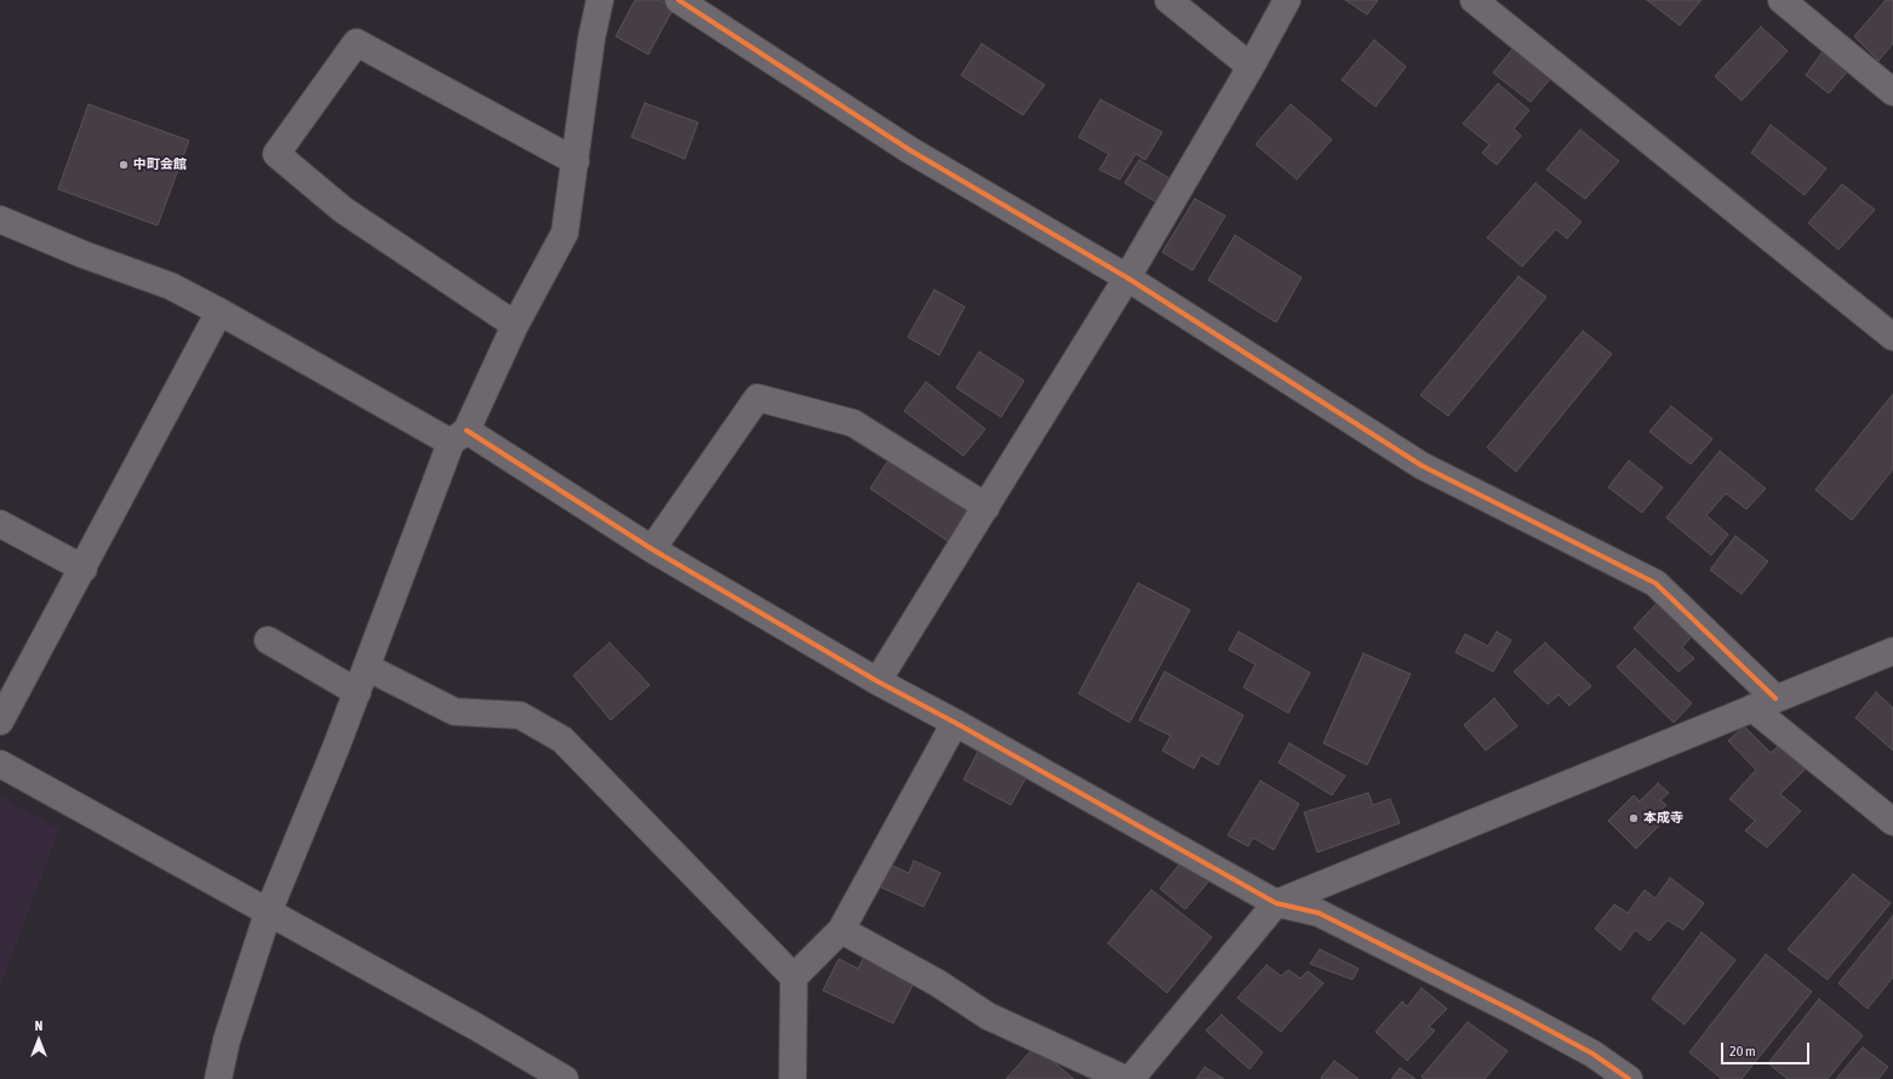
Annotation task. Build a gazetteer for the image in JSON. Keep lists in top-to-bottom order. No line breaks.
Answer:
{"places":["中町会館","本成寺"],"scale_bar":"20 m","north":"top"}
